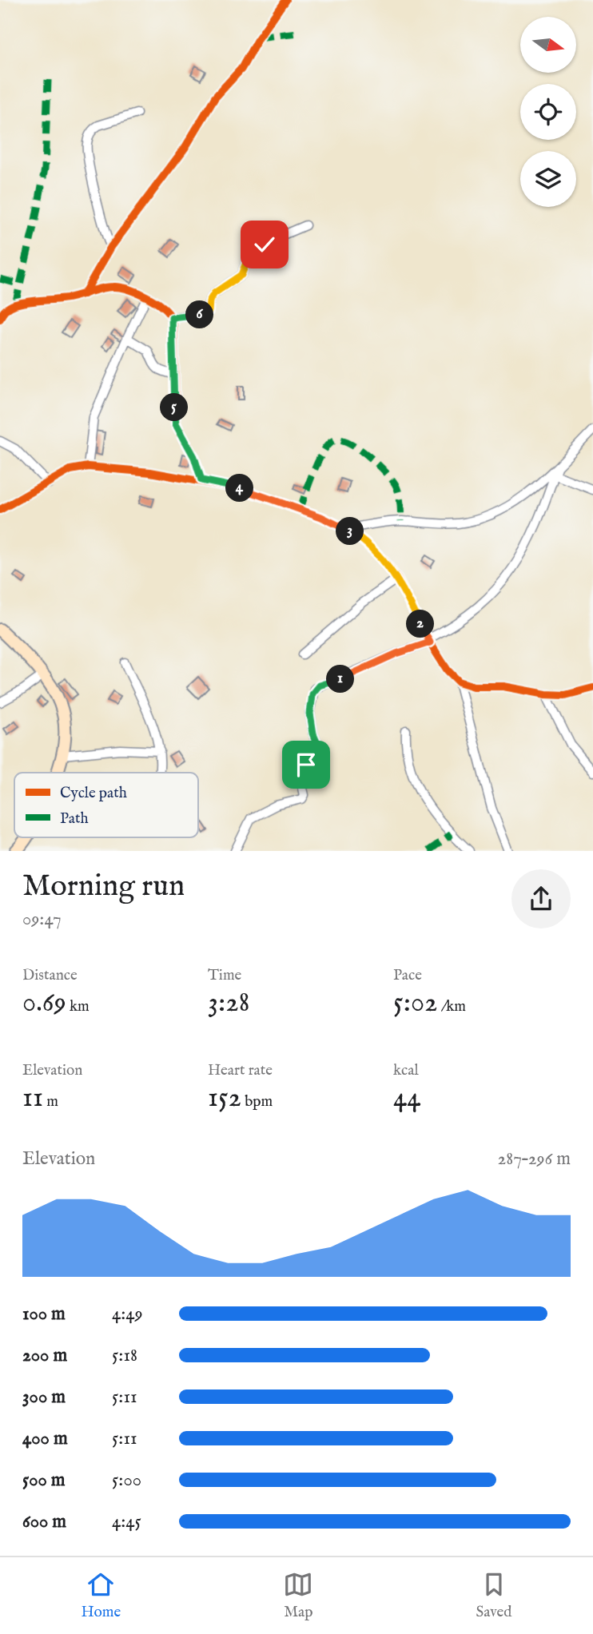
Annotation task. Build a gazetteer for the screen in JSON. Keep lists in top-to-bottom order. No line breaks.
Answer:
{"legend":["Cycle path","Path"],"north":"right","page":{"pins":["6","5","4","3","2","1"],"heading":["Morning run","09:47"],"stats":[["Distance","0.69 km"],["Time","3:28"],["Pace","5:02 /km"],["Elevation","11 m"],["Heart rate","152 bpm"],["kcal","44"]],"chart":["Elevation","287–296 m"],"list":[{"name":"100 m","note":"4:49"},{"name":"200 m","note":"5:18"},{"name":"300 m","note":"5:11"},{"name":"400 m","note":"5:11"},{"name":"500 m","note":"5:00"},{"name":"600 m","note":"4:45"}],"tabs":["Home","Map","Saved"]}}
